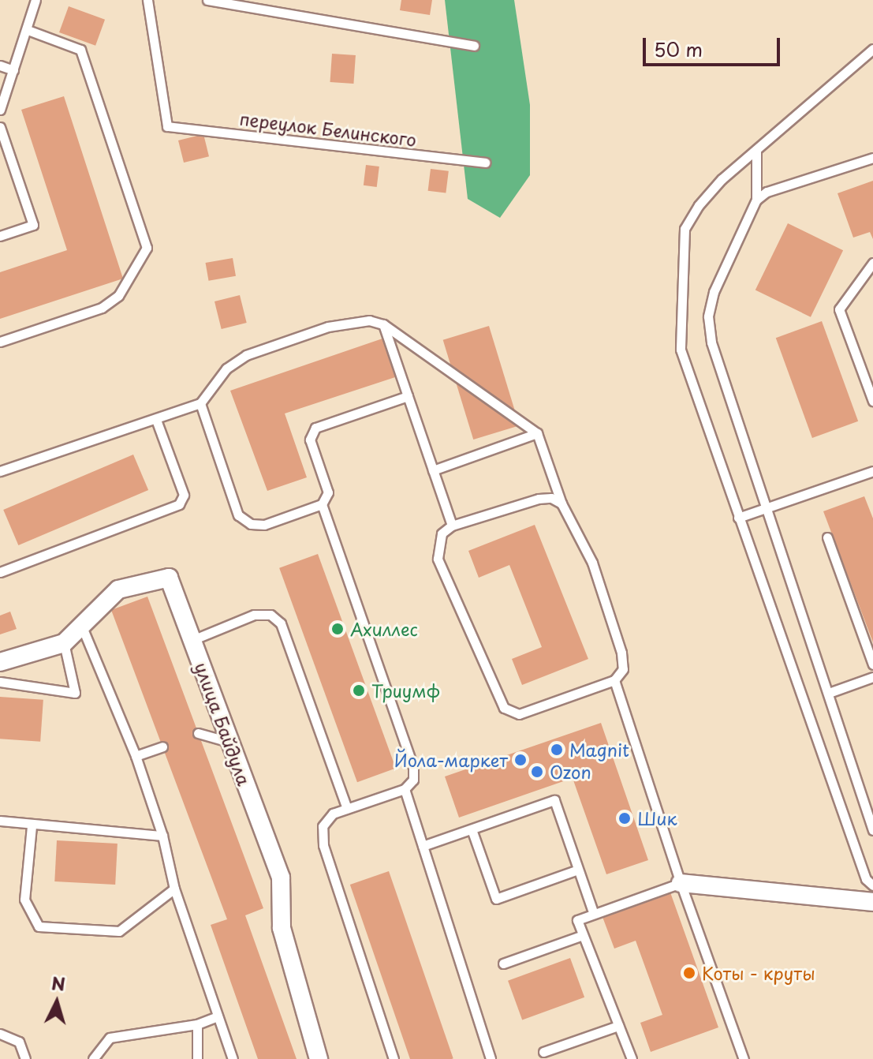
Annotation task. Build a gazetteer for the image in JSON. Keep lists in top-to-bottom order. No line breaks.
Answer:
{"streets":{"street":["улица Байдула"],"lane":["переулок Белинского"]},"places":["Ахиллес","Триумф","Magnit","Йола-маркет","Ozon","Шик","Коты - круты"],"scale_bar":"50 m","north":"top"}
